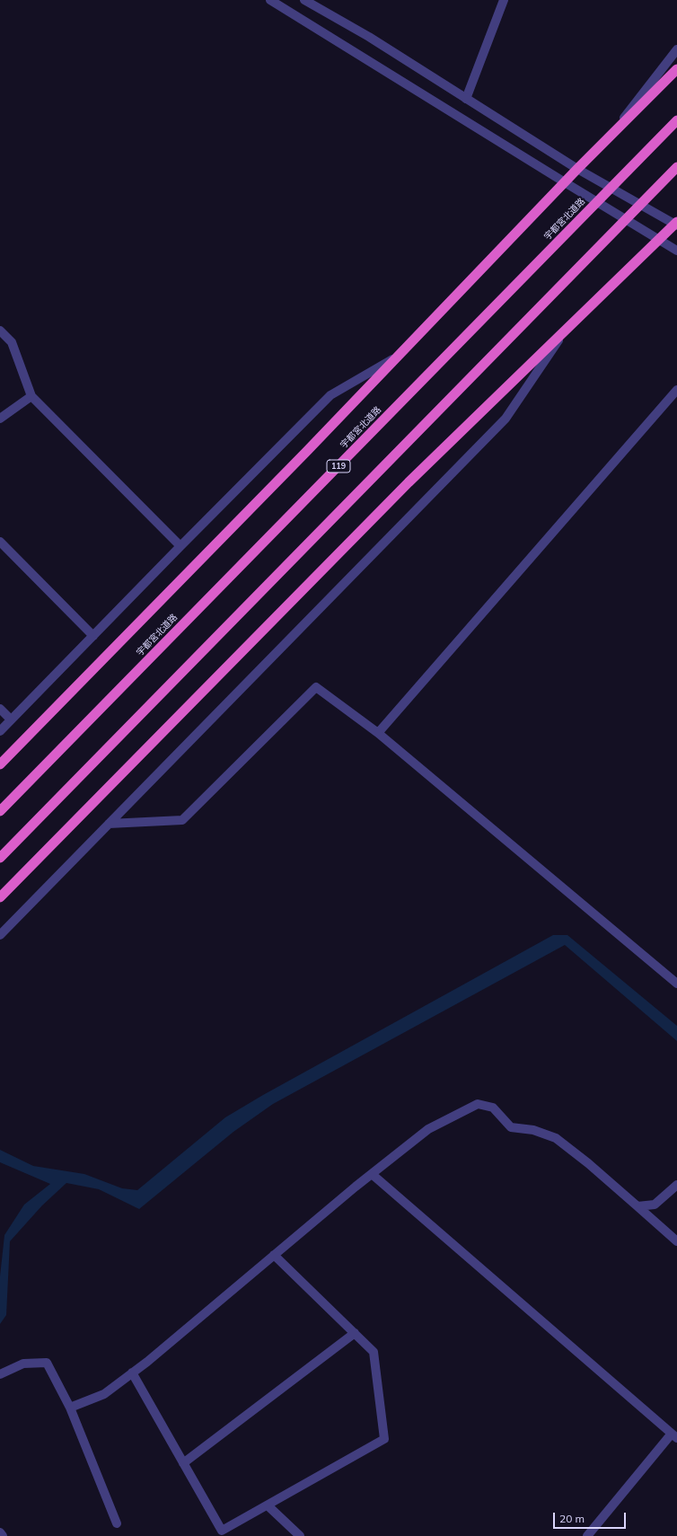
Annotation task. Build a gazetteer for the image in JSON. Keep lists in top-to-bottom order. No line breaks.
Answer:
{"streets":{"highway":["宇都宮北道路","119"]},"scale_bar":"20 m"}
